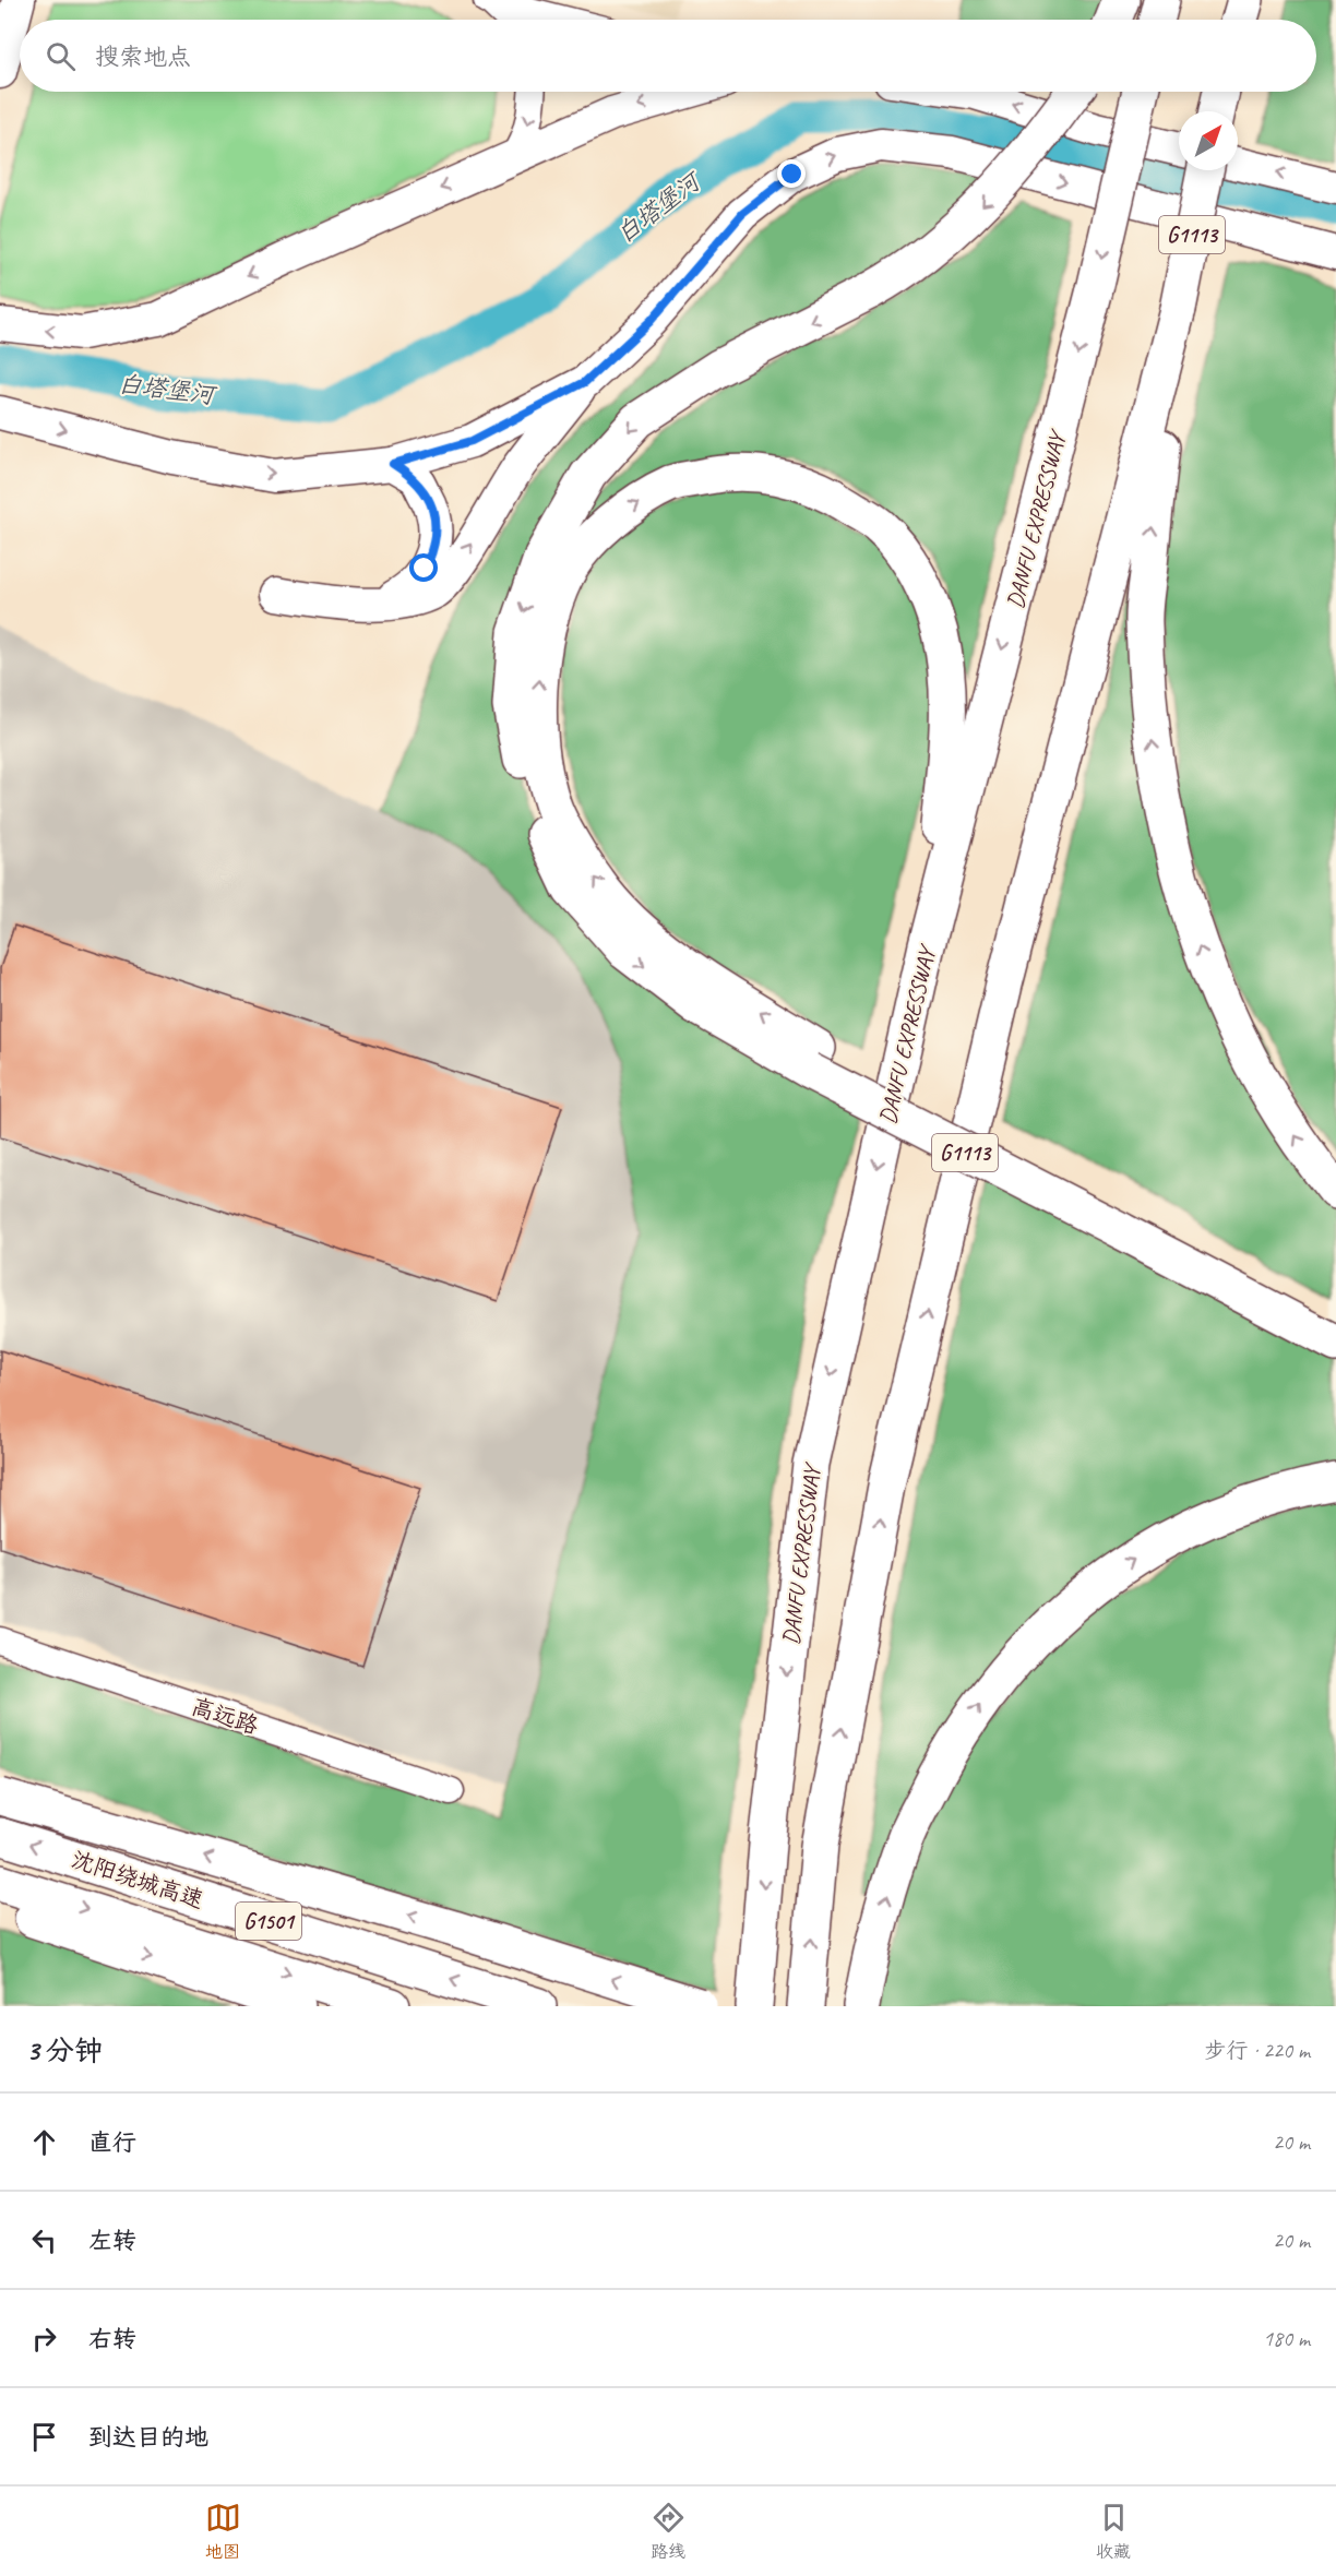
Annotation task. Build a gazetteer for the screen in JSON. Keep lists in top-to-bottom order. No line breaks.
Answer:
{"streets":{"highway":["G1113","DANFU EXPRESSWAY","沈阳绕城高速","G1501"],"street":["高远路"]},"water":["白塔堡河"],"north":"top right","page":{"search":"搜索地点","heading":["3 分钟","步行 · 220 m"],"list":[["直行","20 m"],["左转","20 m"],["右转","180 m"],"到达目的地"],"nav":["地图","路线","收藏"]}}
